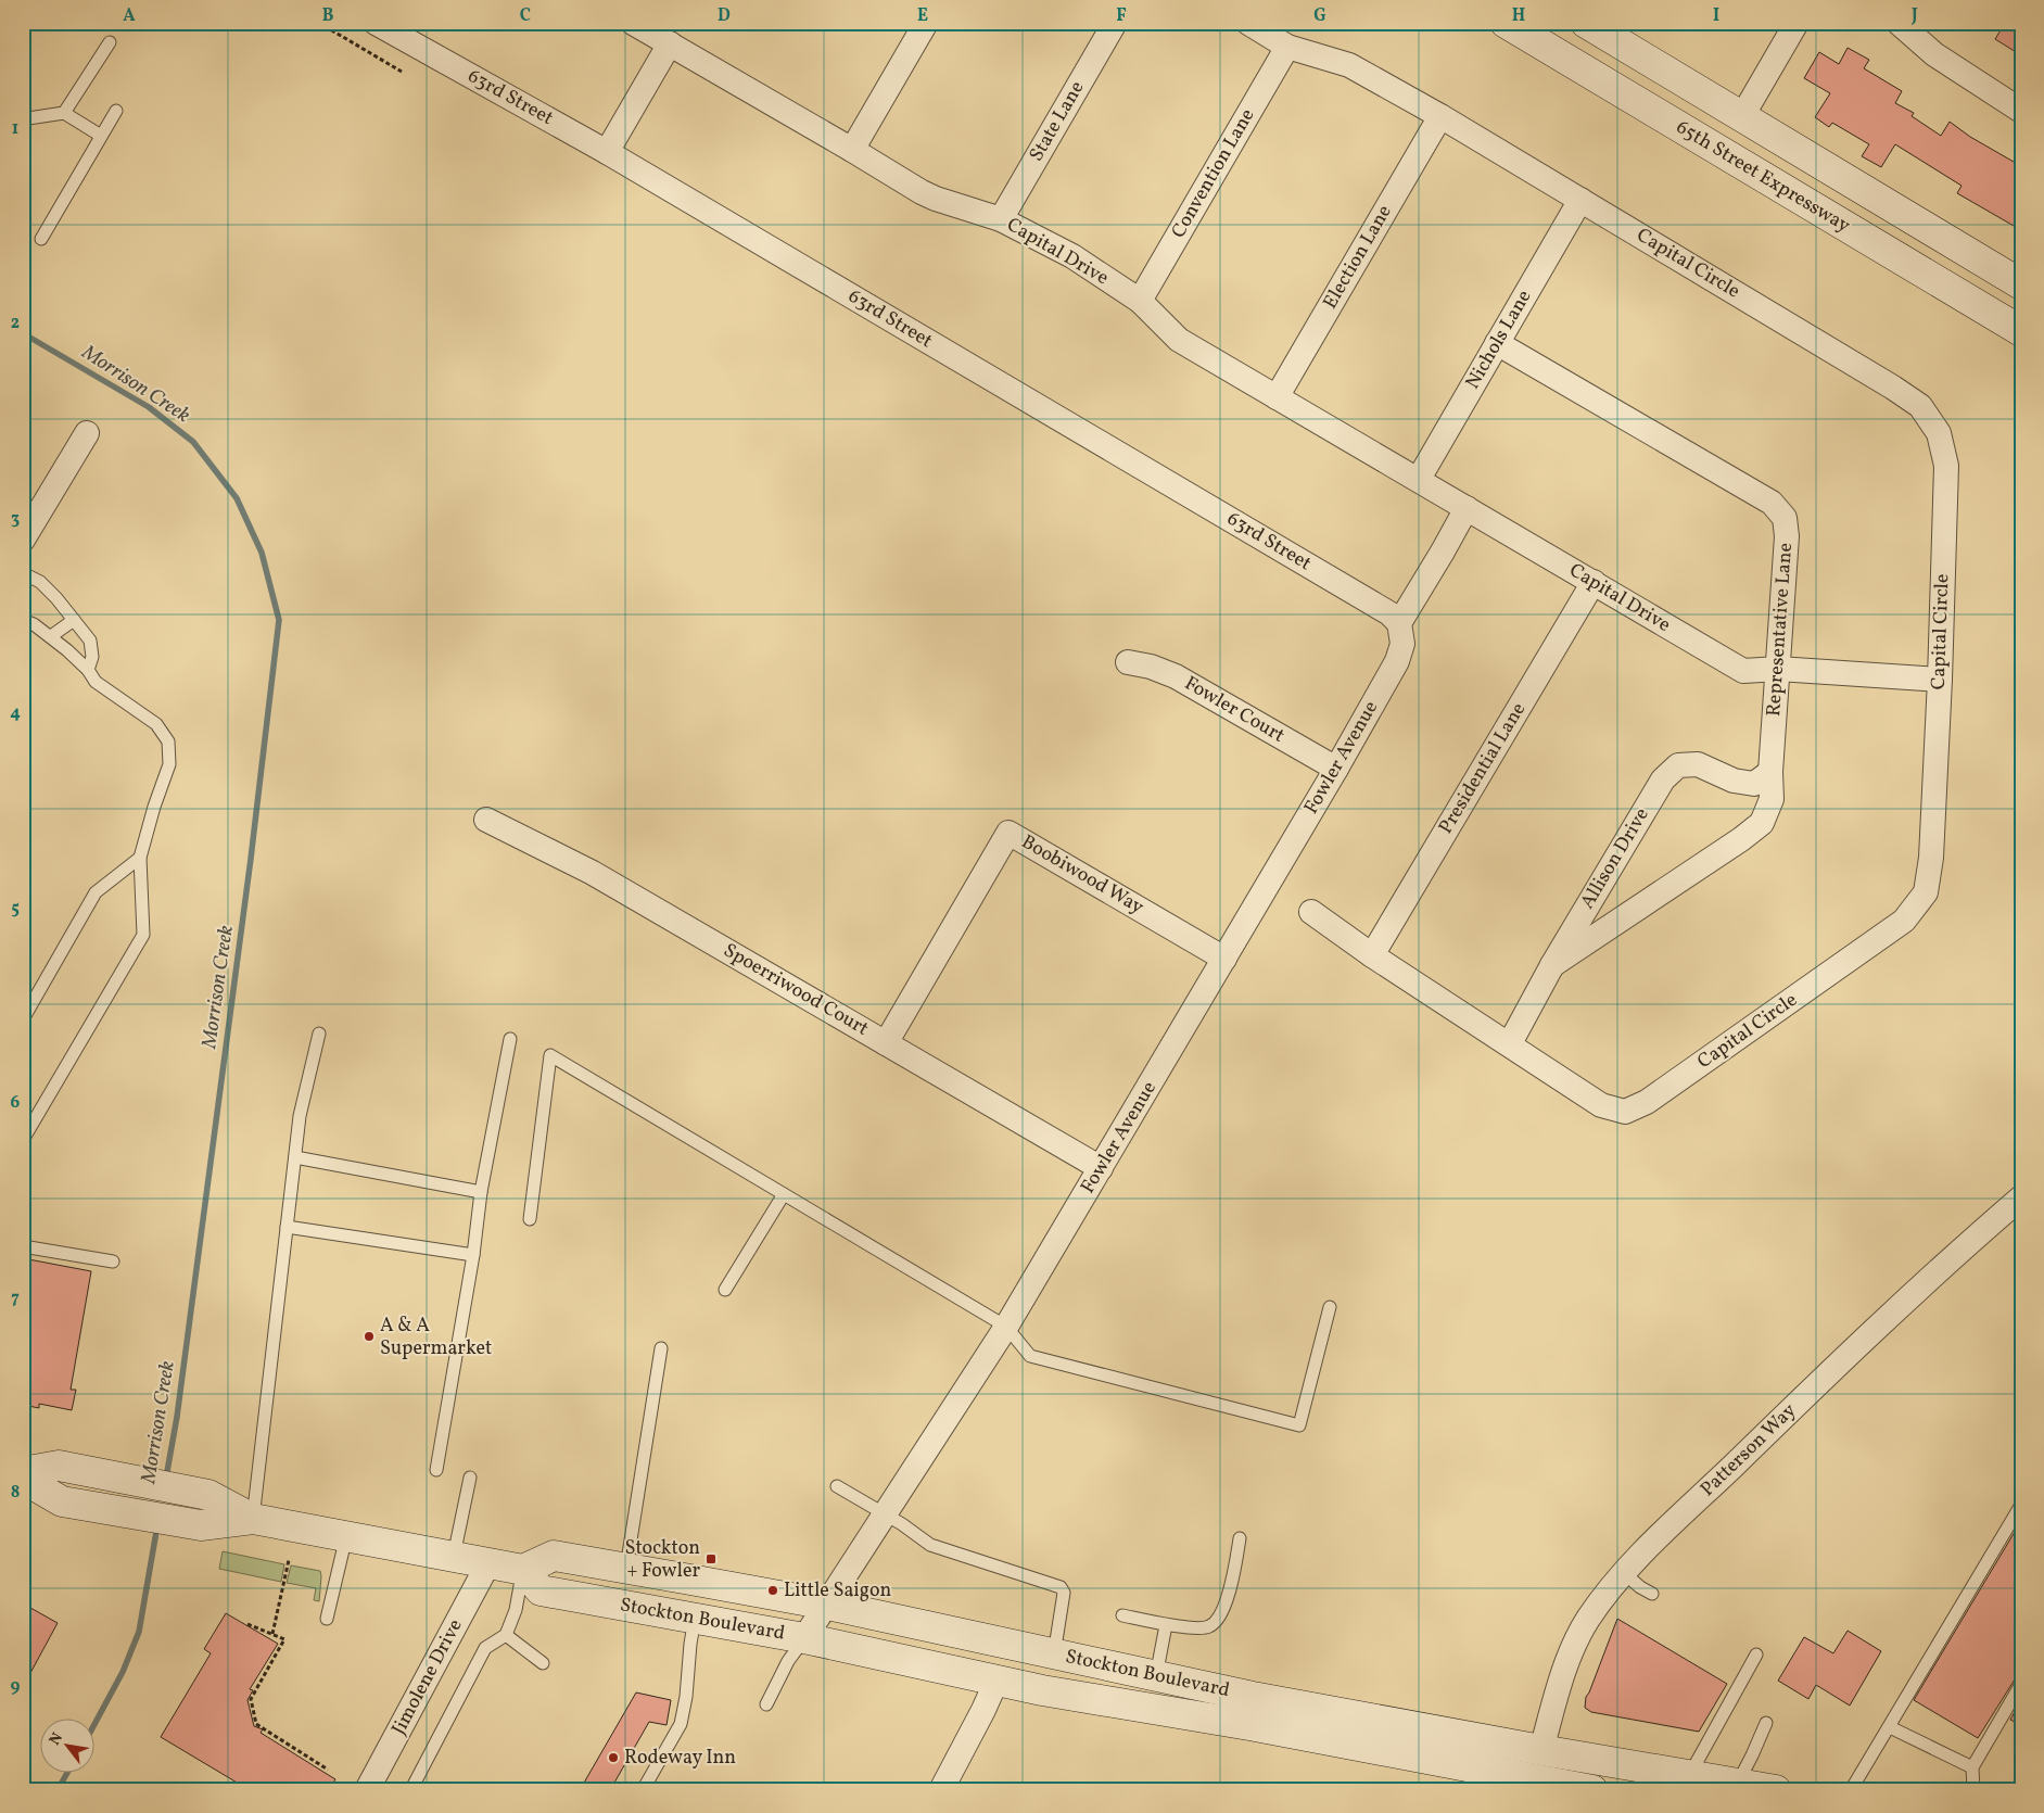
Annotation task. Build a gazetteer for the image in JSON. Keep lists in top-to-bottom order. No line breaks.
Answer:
{"streets":{"main road":["65th Street Expressway","Stockton Boulevard"],"street":["63rd Street","State Lane","Convention Lane","Capital Drive","Election Lane","Capital Circle","Nichols Lane","Representative Lane","Fowler Court","Fowler Avenue","Presidential Lane","Allison Drive","Boobiwood Way","Spoerriwood Court","Patterson Way","Jimolene Drive"]},"crossings":[["63rd Street","Fowler Avenue"],["State Lane","Capital Drive"],["Convention Lane","Capital Drive"],["Convention Lane","Capital Circle"],["Capital Drive","Election Lane"],["Capital Drive","Capital Circle"],["Capital Drive","Nichols Lane"],["Capital Drive","Representative Lane"],["Capital Drive","Presidential Lane"],["Election Lane","Capital Circle"],["Capital Circle","Nichols Lane"],["Capital Circle","Presidential Lane"],["Capital Circle","Allison Drive"],["Nichols Lane","Representative Lane"],["Representative Lane","Allison Drive"],["Fowler Court","Fowler Avenue"],["Fowler Avenue","Boobiwood Way"],["Fowler Avenue","Spoerriwood Court"],["Fowler Avenue","Stockton Boulevard"],["Boobiwood Way","Spoerriwood Court"],["Patterson Way","Stockton Boulevard"]],"water":["Morrison Creek"],"places":{"other":["A & A Supermarket","Little Saigon","Rodeway Inn"],"transit":["Stockton + Fowler"]},"north":"top left","grid":{"columns":["A","B","C","D","E","F","G","H","I","J"],"rows":["1","2","3","4","5","6","7","8","9"]}}
